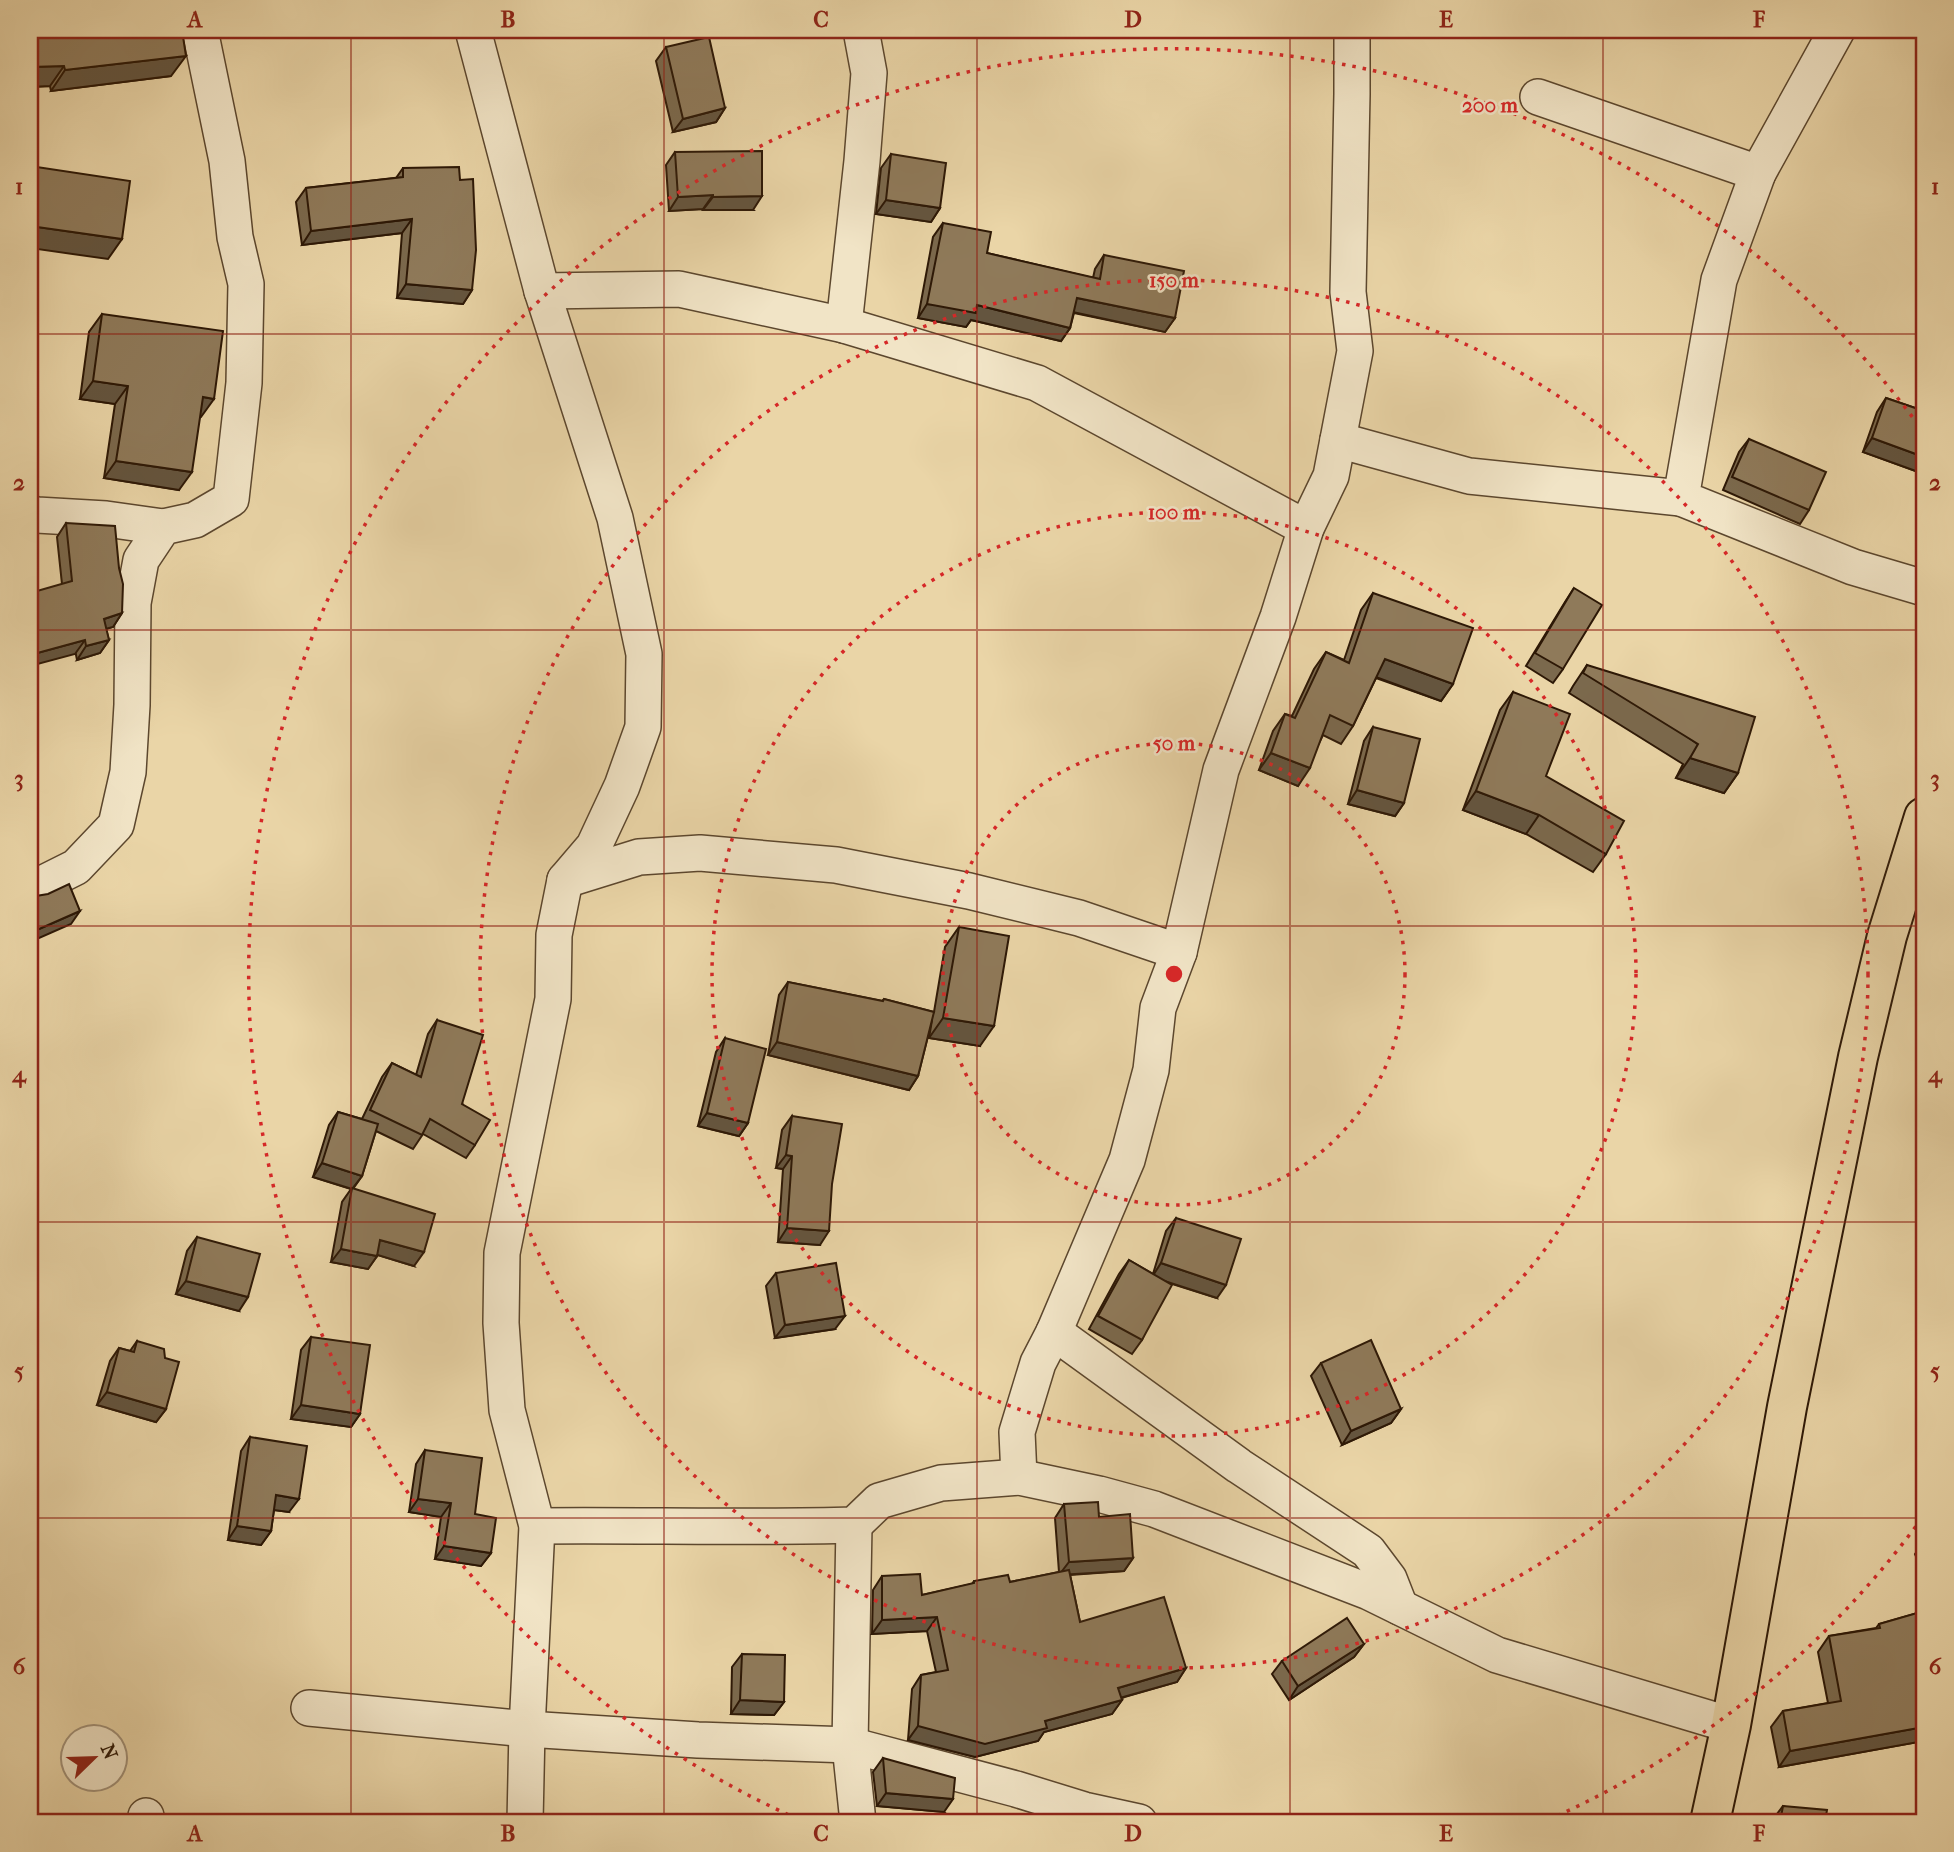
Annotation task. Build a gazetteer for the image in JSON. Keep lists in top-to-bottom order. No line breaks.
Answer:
{"north":"top right","grid":{"columns":["A","B","C","D","E","F"],"rows":["1","2","3","4","5","6"]},"rings":["200 m","150 m","100 m","50 m"]}
